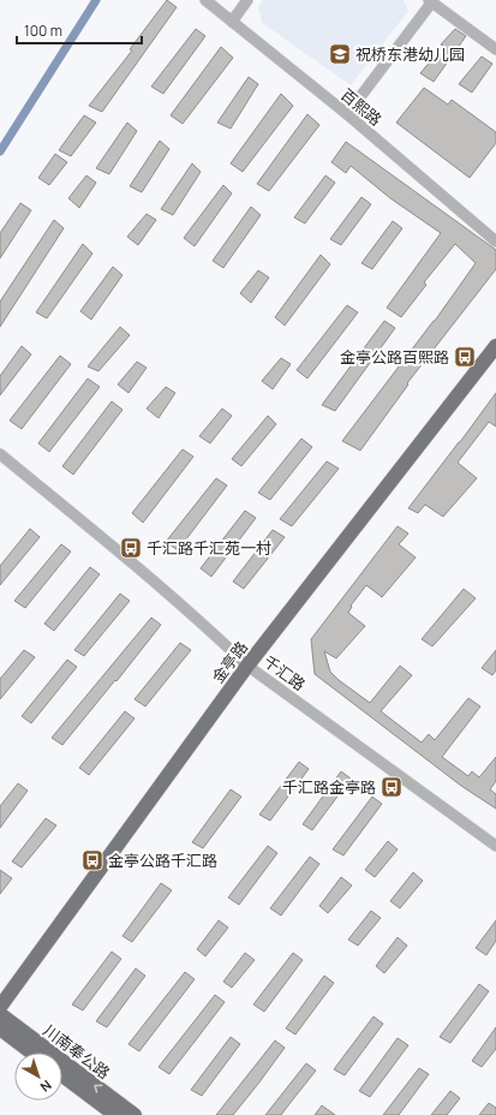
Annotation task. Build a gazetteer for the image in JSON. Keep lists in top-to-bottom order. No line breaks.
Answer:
{"streets":{"main road":["金亭路","川南奉公路"],"street":["百熙路","千汇路"]},"crossings":[["金亭路","千汇路"]],"places":{"school or university":["祝桥东港幼儿园"],"bus stop":["金亭公路百熙路","千汇路千汇苑一村","千汇路金亭路","金亭公路千汇路"]},"scale_bar":"100 m","north":"bottom right"}
